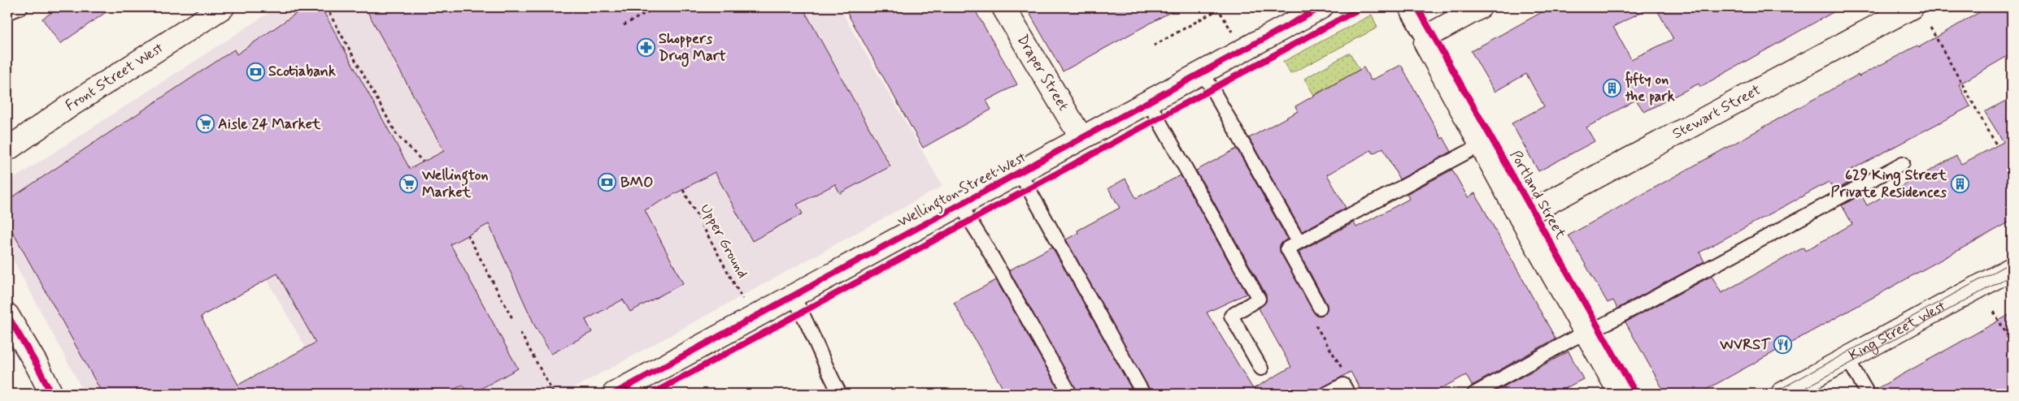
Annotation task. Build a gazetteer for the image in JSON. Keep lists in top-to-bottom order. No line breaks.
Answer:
{"streets":{"street":["Draper Street","Front Street West","Stewart Street","Wellington Street West","Portland Street","King Street West"],"path":["Upper Ground"]},"crossings":[["Draper Street","Wellington Street West"],["Stewart Street","Portland Street"]],"places":{"pharmacy":["Shoppers Drug Mart"],"bank":["Scotiabank","BMO"],"building":["fifty on the park","629 King Street Private Residences"],"supermarket":["Aisle 24 Market","Wellington Market"],"restaurant":["WVRST"]}}
